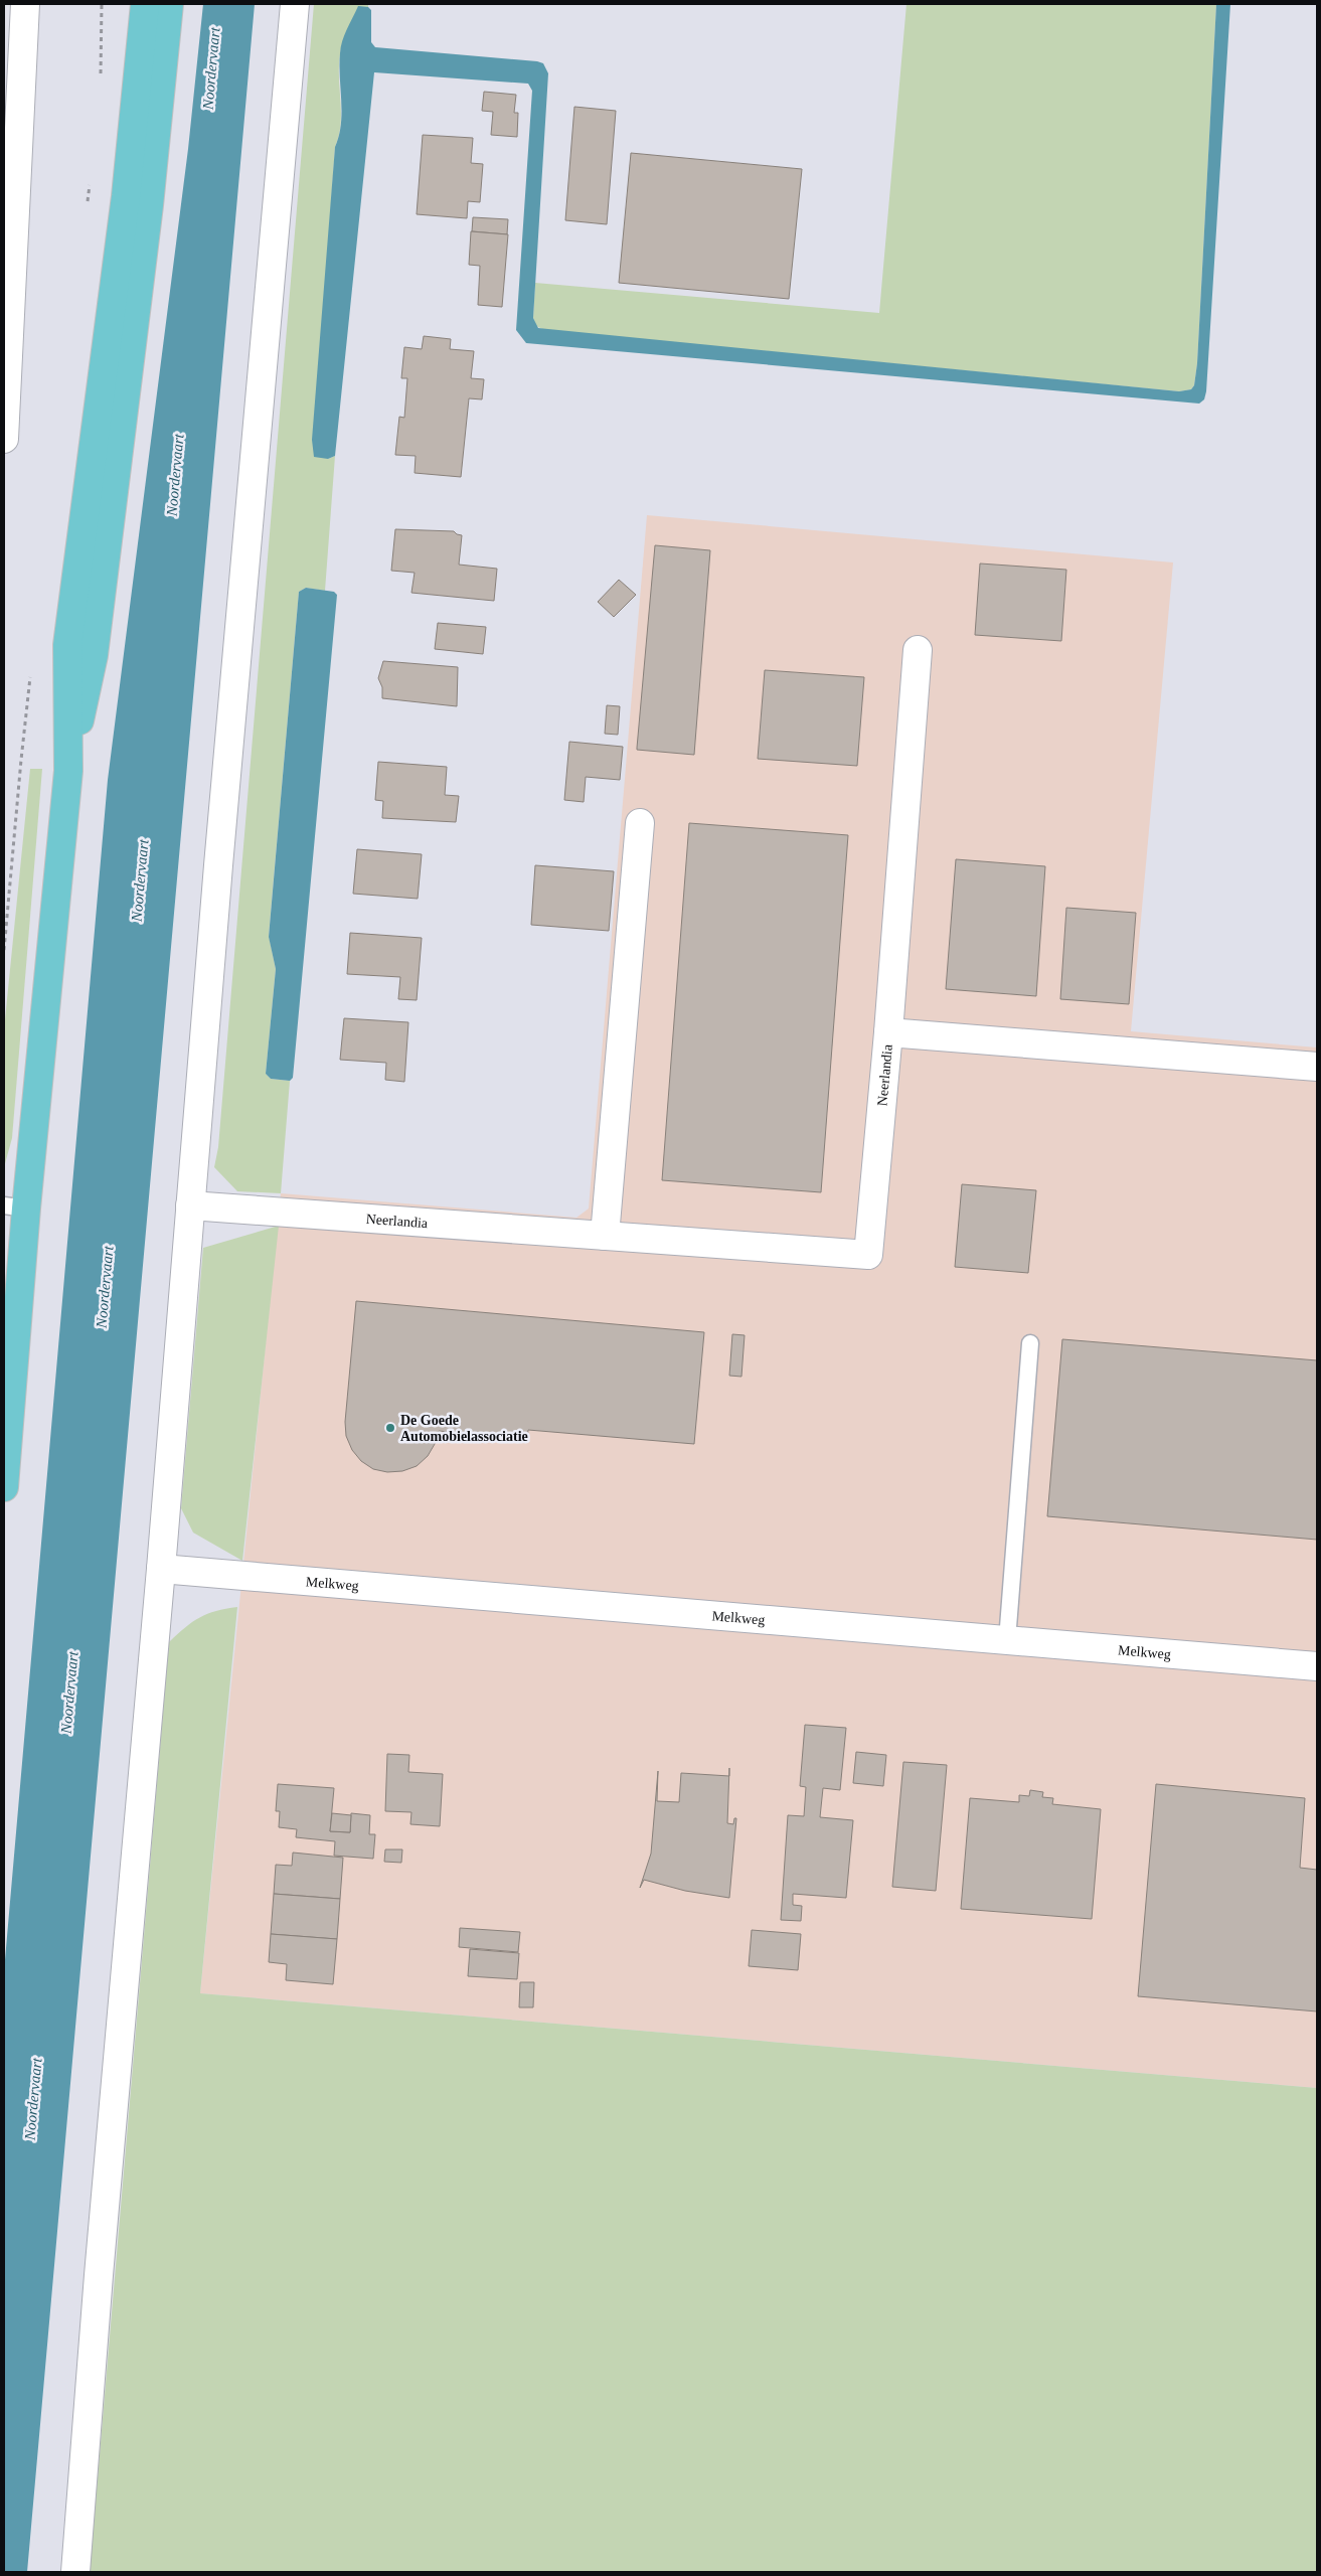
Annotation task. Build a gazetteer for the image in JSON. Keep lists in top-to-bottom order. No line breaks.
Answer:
{"streets":{"street":["Neerlandia","Melkweg"]},"water":["Noordervaart"],"places":["De Goede Automobielassociatie"]}
